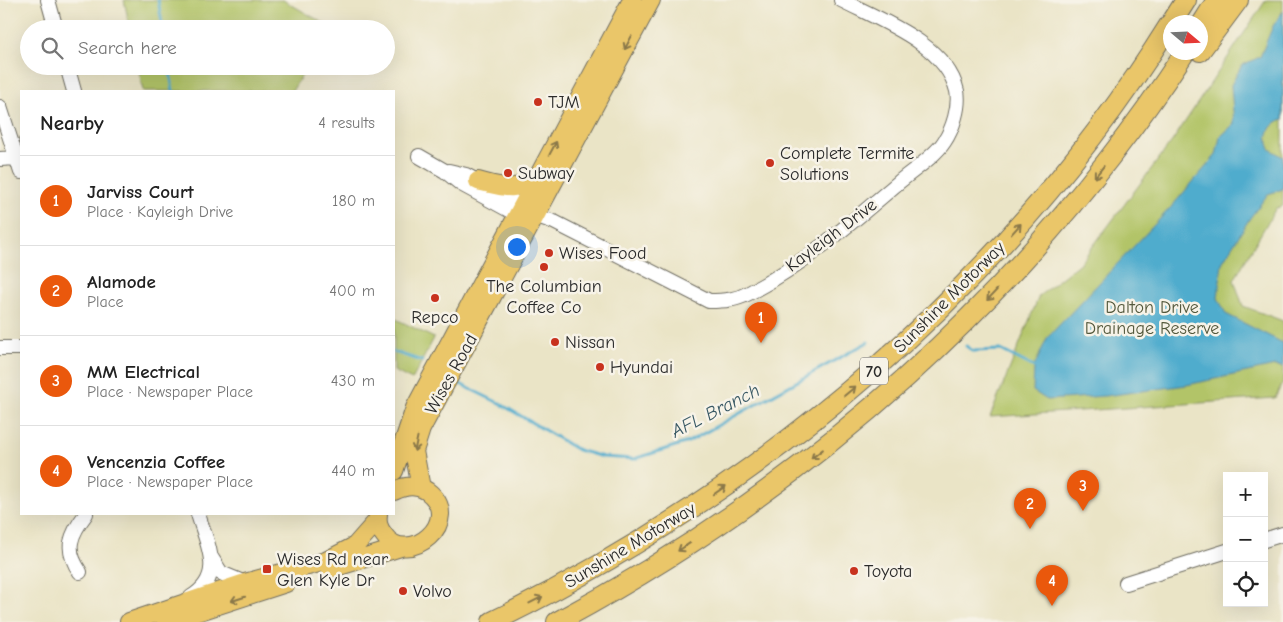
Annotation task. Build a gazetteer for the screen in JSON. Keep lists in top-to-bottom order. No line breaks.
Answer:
{"streets":{"highway":["Sunshine Motorway","70"],"main road":["Wises Road"],"street":["Kayleigh Drive"]},"crossings":[["Kayleigh Drive","Wises Road"]],"water":["AFL Branch"],"parks":["Dalton Drive Drainage Reserve"],"places":{"other":["TJM","Complete Termite Solutions","Subway","Wises Food","The Columbian Coffee Co","Repco","Nissan","Hyundai","Toyota","Volvo"],"transit":["Wises Rd near Glen Kyle Dr"]},"north":"right","page":{"search":"Search here","heading":["Nearby","4 results"],"list":[{"mark":"1","name":"Jarviss Court","note":"Place · Kayleigh Drive","value":"180 m"},{"mark":"2","name":"Alamode","note":"Place","value":"400 m"},{"mark":"3","name":"MM Electrical","note":"Place · Newspaper Place","value":"430 m"},{"mark":"4","name":"Vencenzia Coffee","note":"Place · Newspaper Place","value":"440 m"}],"pins":["1","3","2","4"],"map_buttons":["+","−"]}}
